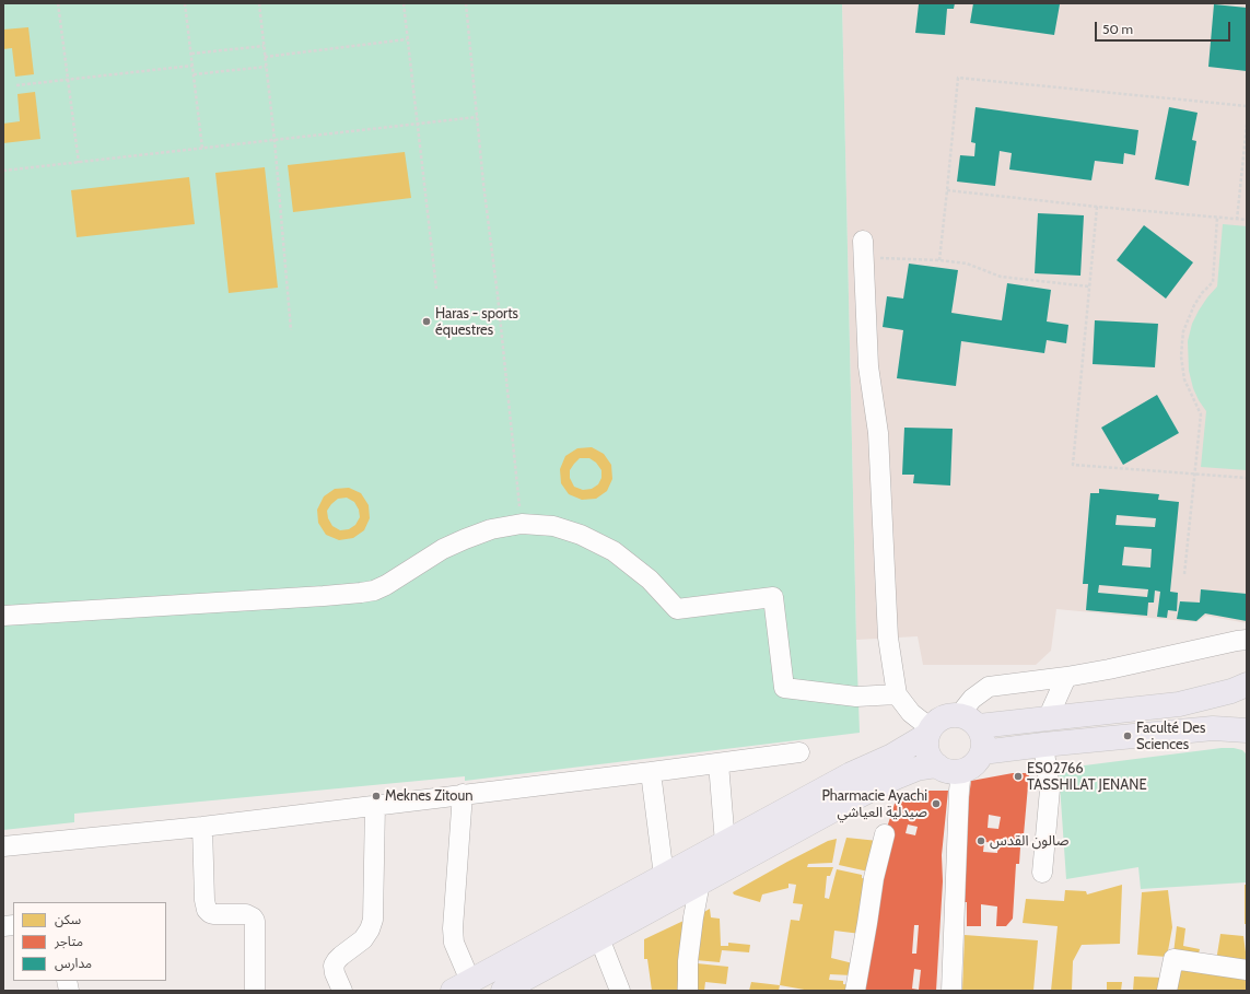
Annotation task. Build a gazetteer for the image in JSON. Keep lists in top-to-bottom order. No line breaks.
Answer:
{"places":["Haras - sports équestres","Faculté Des Sciences","ES02766 TASSHILAT JENANE","Meknes Zitoun","Pharmacie Ayachi صيدلية العياشي","صالون القدس"],"legend":["سكن","متاجر","مدارس"],"scale_bar":"50 m"}
